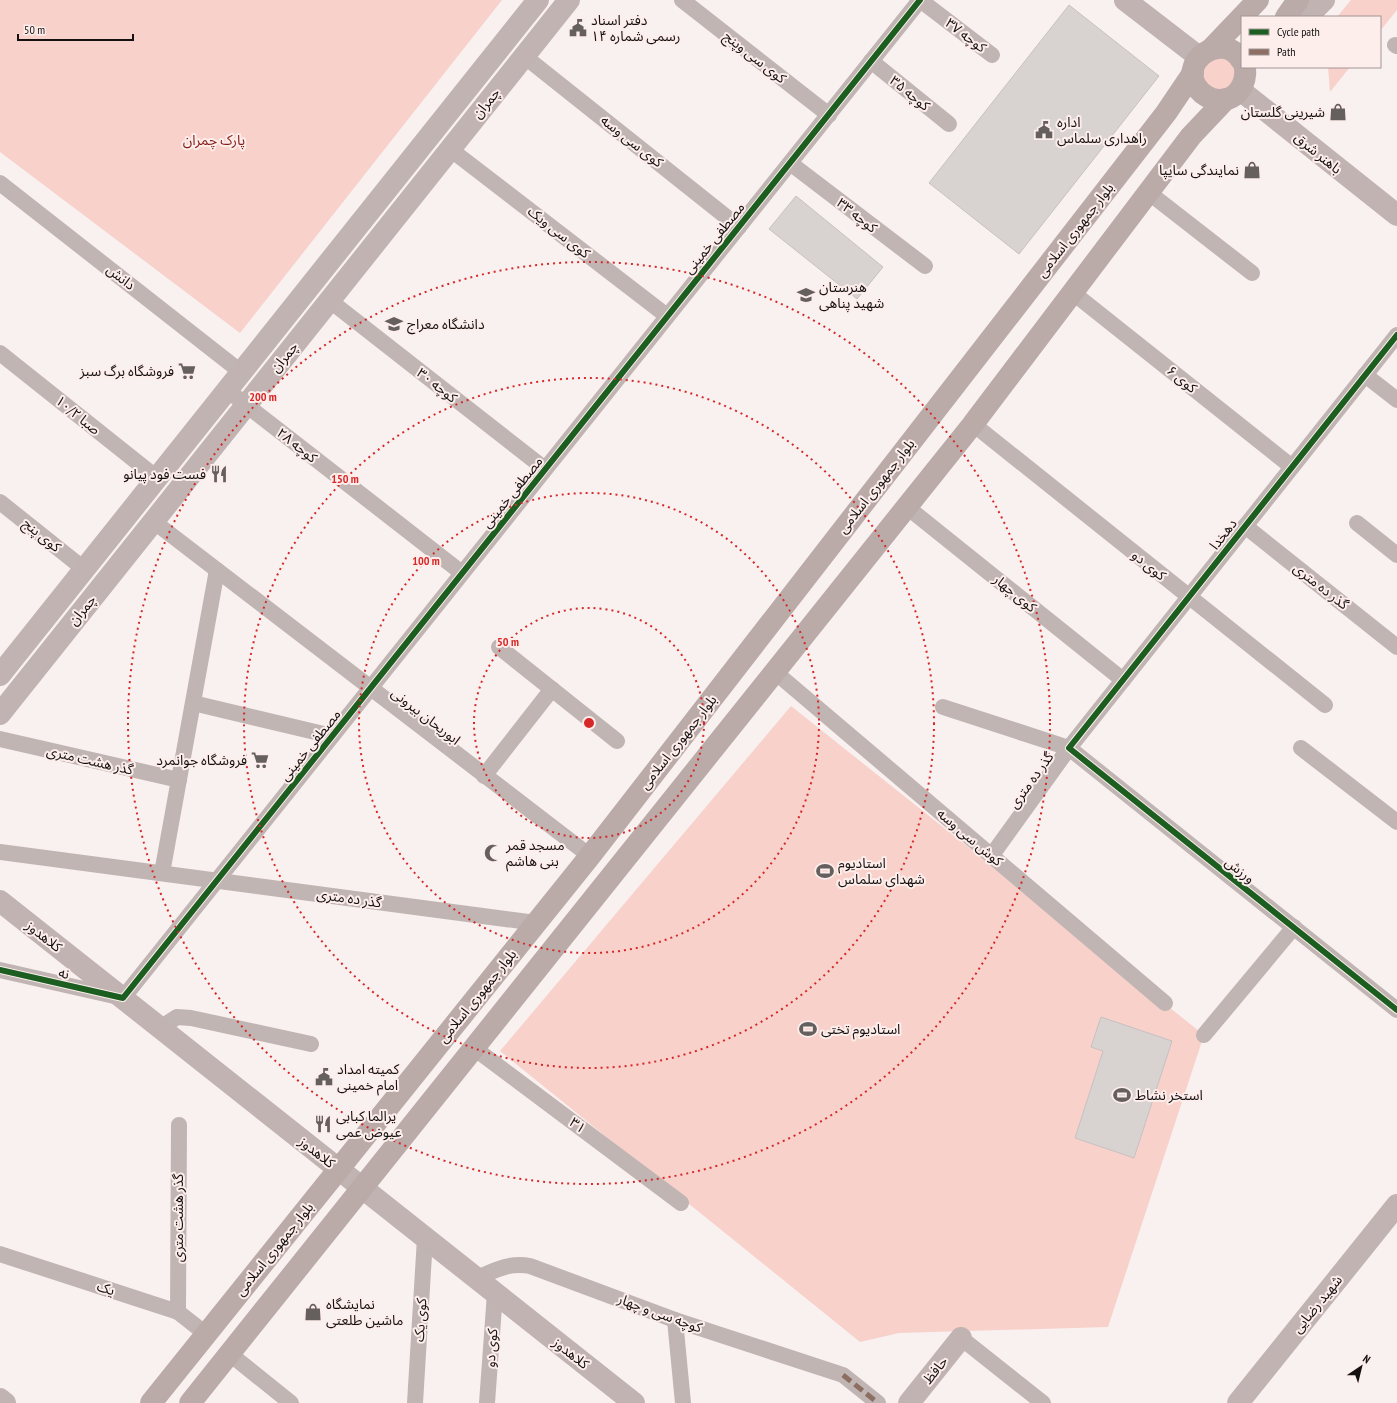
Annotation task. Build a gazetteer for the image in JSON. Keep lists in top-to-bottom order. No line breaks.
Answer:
{"streets":{"main road":["بلوار جمهوری اسلامی"],"street":["کوچه ۳۷","کوی سی وپنج","کوچه ۳۵","چمران","کوی سی وسه","باهنر شرق","کوچه ۳۳","کوی سی ویک","مصطفی خمینی","دانش","کوی ۶","کوچه ۳۰","صبا ۱۰/۲","کوچه ۲۸","دهخدا","کوی پنج","کوی دو","گذر ده متری","کوی چهار","ابوریحان بیرونی","گذر هشت متری","کوش سی وسه","ورزش","کلاهدوز","نه","۳۱","یک","شهید رضایی","کوچه سی و چهار","کوی یک","حافظ"]},"crossings":[["کوچه ۳۷","مصطفی خمینی"],["کوی سی وپنج","مصطفی خمینی"],["کوچه ۳۵","مصطفی خمینی"],["چمران","کوی سی وسه"],["چمران","کوی سی ویک"],["چمران","دانش"],["چمران","کوچه ۳۰"],["چمران","صبا ۱۰/۲"],["چمران","کوچه ۲۸"],["چمران","کوی پنج"],["چمران","ابوریحان بیرونی"],["کوی سی وسه","مصطفی خمینی"],["کوچه ۳۳","مصطفی خمینی"],["بلوار جمهوری اسلامی","گذر ده متری"],["بلوار جمهوری اسلامی","ابوریحان بیرونی"],["بلوار جمهوری اسلامی","کلاهدوز"],["بلوار جمهوری اسلامی","یک"],["کوی سی ویک","مصطفی خمینی"],["مصطفی خمینی","کوچه ۳۰"],["مصطفی خمینی","کوچه ۲۸"],["مصطفی خمینی","گذر ده متری"],["مصطفی خمینی","ابوریحان بیرونی"],["مصطفی خمینی","کلاهدوز"],["مصطفی خمینی","نه"],["کوی ۶","دهخدا"],["دهخدا","کوی دو"],["دهخدا","گذر ده متری"],["دهخدا","کوی چهار"],["دهخدا","ورزش"],["کوی دو","کلاهدوز"],["گذر ده متری","کوش سی وسه"],["گذر ده متری","ورزش"],["گذر هشت متری","یک"],["کلاهدوز","نه"],["کلاهدوز","کوچه سی و چهار"],["کلاهدوز","کوی یک"]],"parks":["پارک چمران"],"places":{"public building":["دفتر اسناد رسمی شماره ۱۴","اداره راهداری سلماس","کمیته امداد امام خمینی"],"shop":["شیرینی گلستان","نمایندگی سایپا","نمایشگاه ماشین طلعتی"],"school or university":["هنرستان شهید پناهی","دانشگاه معراج"],"supermarket":["فروشگاه برگ سبز","فروشگاه جوانمرد"],"restaurant":["فست فود پیانو","یرالما کبابی عیوض عمی"],"mosque":["مسجد قمر بنی هاشم"],"sports":["استادیوم شهدای سلماس","استادیوم تختی","استخر نشاط"]},"legend":["Cycle path","Path"],"scale_bar":"50 m","north":"top right","rings":["200 m","150 m","100 m","50 m"]}
